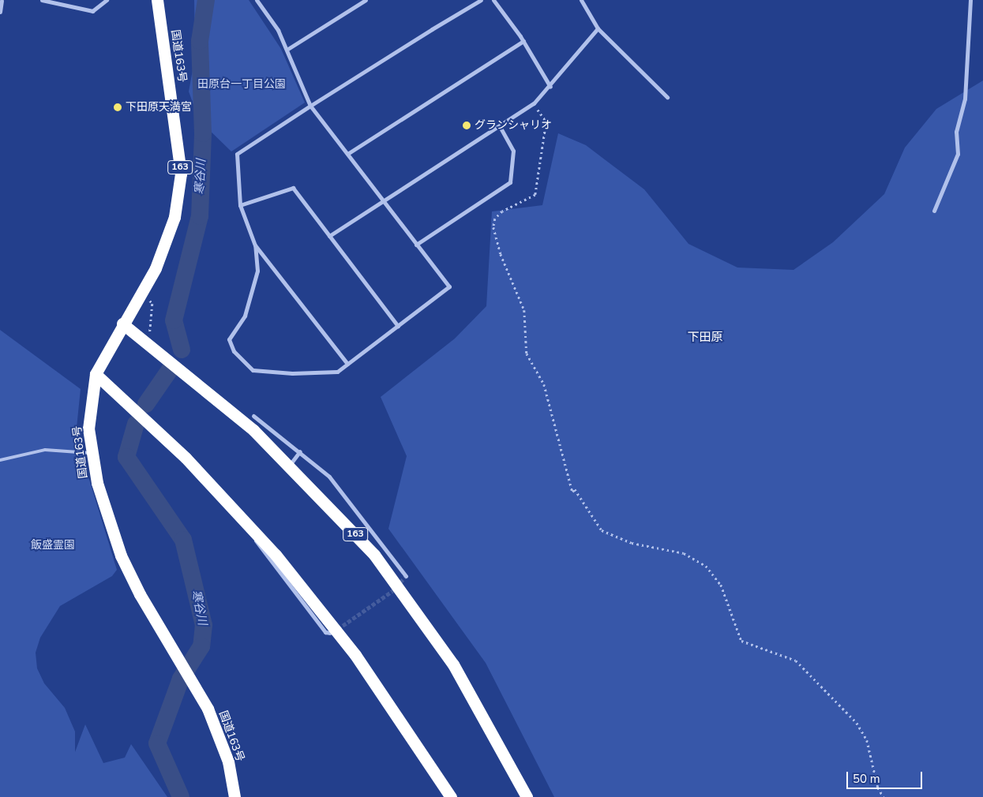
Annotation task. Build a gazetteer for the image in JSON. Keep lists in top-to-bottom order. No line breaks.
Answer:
{"streets":{"highway":["国道163号","163"]},"crossings":[["国道163号","163"]],"districts":["下田原"],"water":["寒谷川"],"parks":["田原台一丁目公園","飯盛霊園"],"places":["下田原天満宮","グランシャリオ"],"scale_bar":"50 m"}
